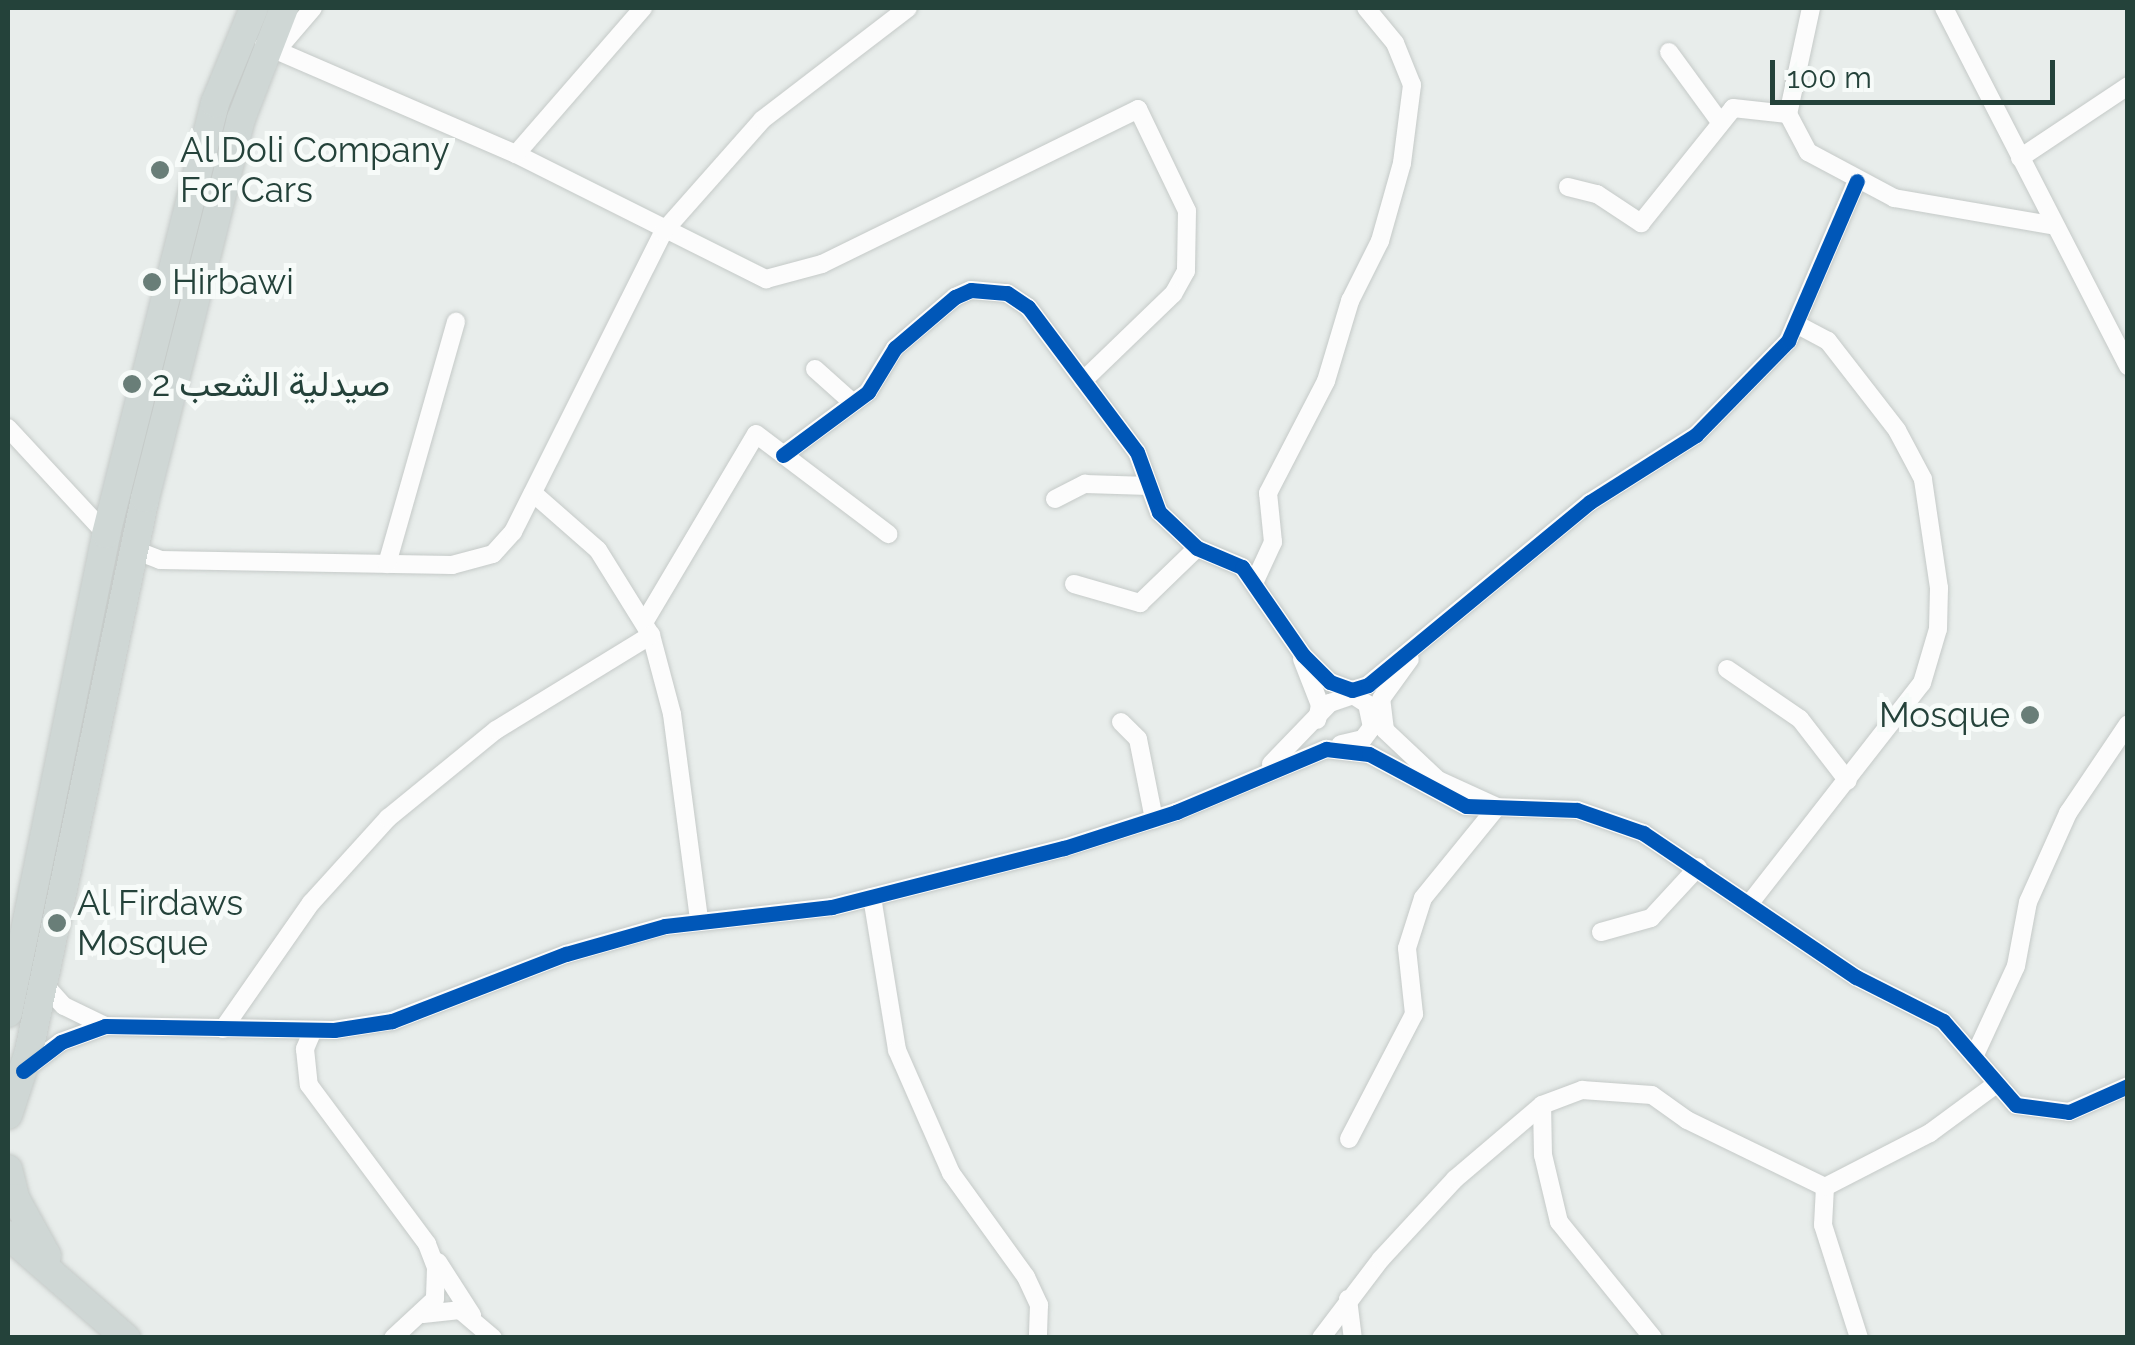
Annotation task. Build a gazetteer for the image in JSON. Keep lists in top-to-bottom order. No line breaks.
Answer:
{"places":["Al Doli Company For Cars","Hirbawi","صيدلية الشعب 2","Mosque","Al Firdaws Mosque"],"scale_bar":"100 m"}
